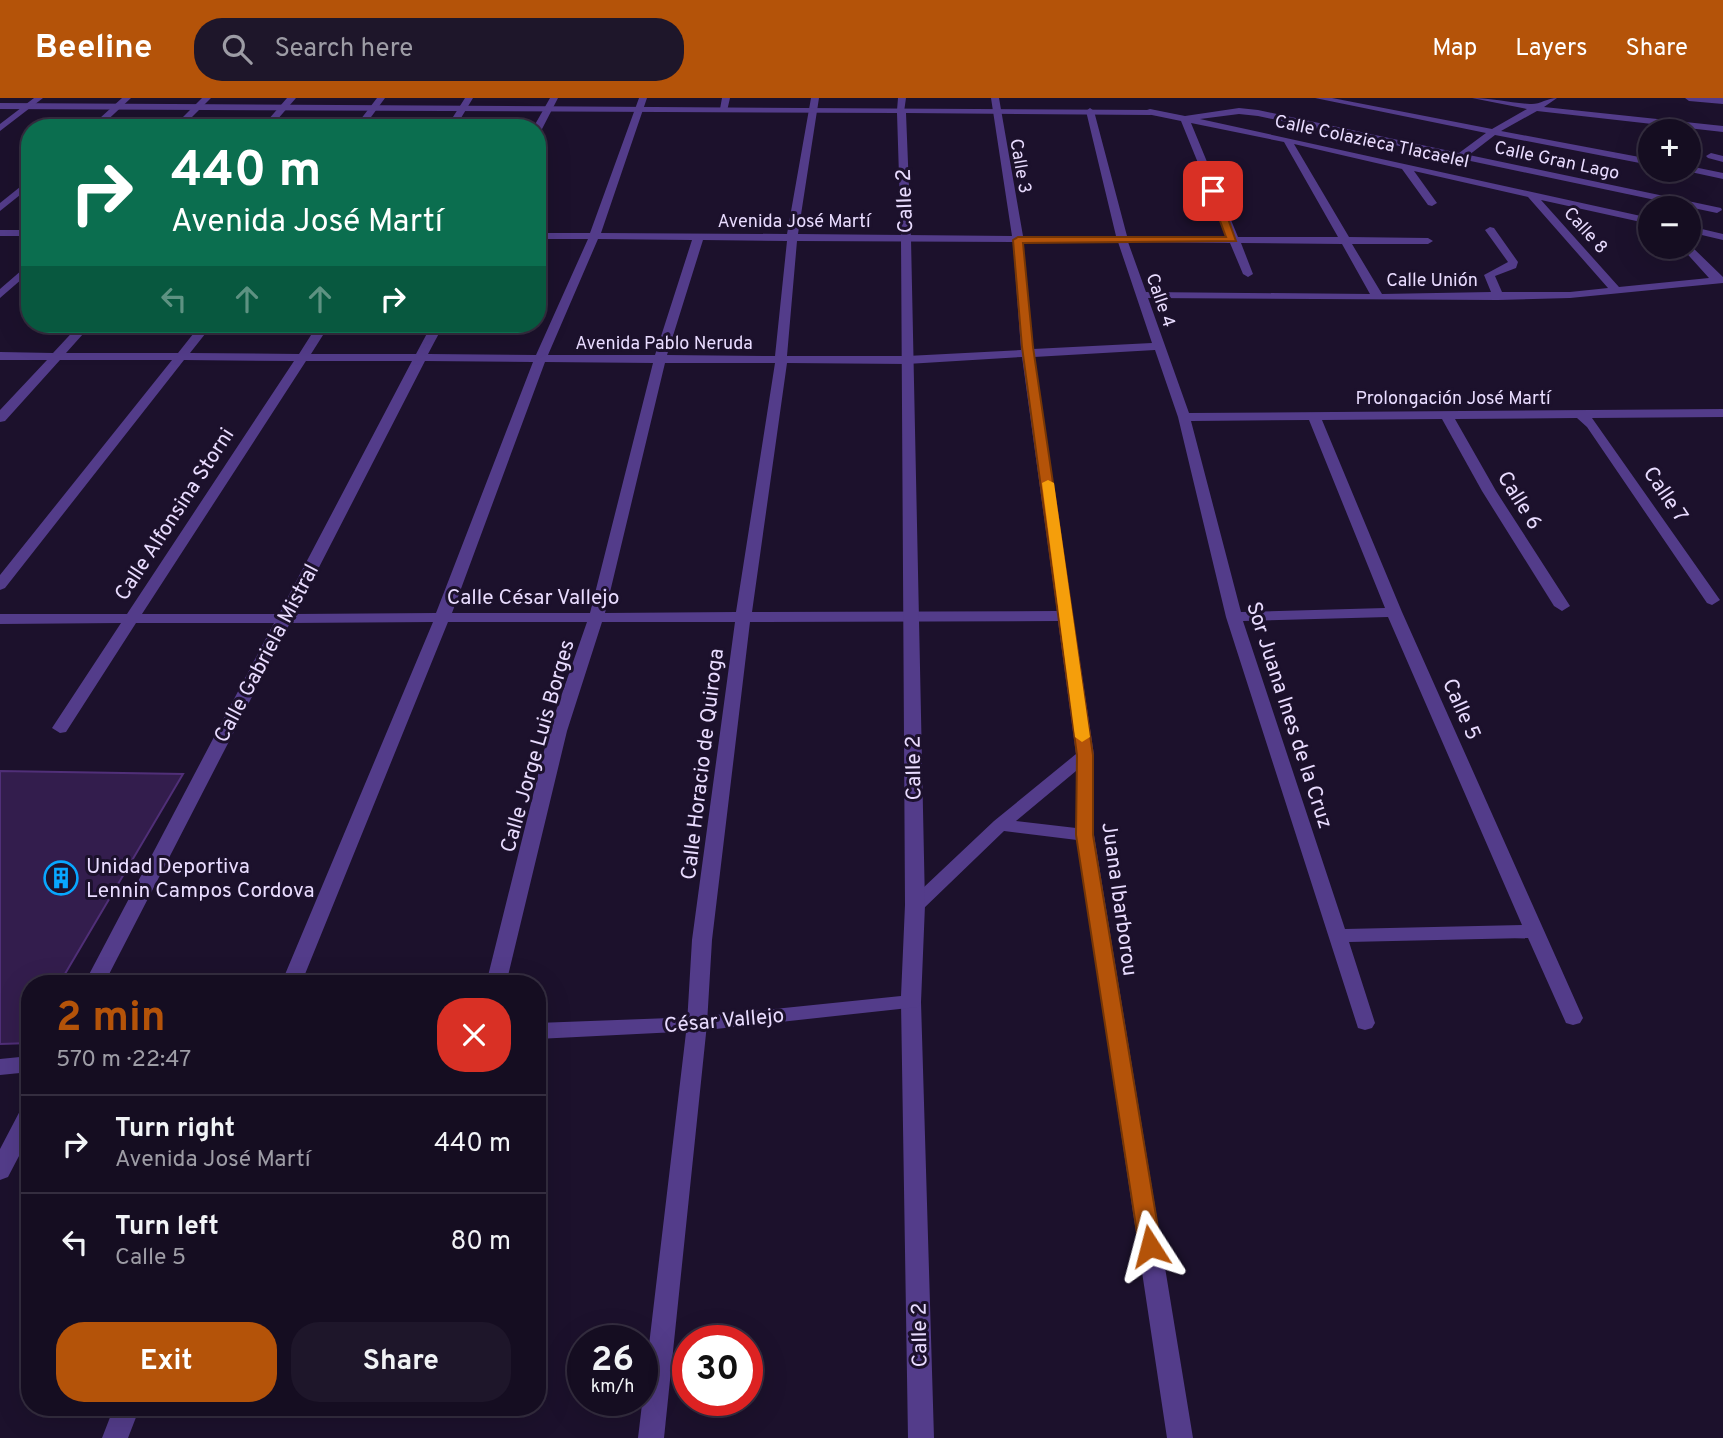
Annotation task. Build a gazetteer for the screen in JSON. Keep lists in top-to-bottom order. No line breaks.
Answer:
{"streets":{"street":["Calle Colazieca Tlacaelel","Calle Gran Lago","Calle 3","Calle 2","Avenida José Martí","Calle 8","Calle Unión","Calle 4","Avenida Pablo Neruda","Prolongación José Martí","Calle 7","Calle 6","Calle Alfonsina Storni","Calle César Vallejo","Calle Gabriela Mistral","Calle 5","Sor Juana Ines de la Cruz","Calle Jorge Luis Borges","Calle Horacio de Quiroga","Juana Ibarborou","César Vallejo"]},"crossings":[["Calle Colazieca Tlacaelel","Calle Gran Lago"],["Calle Colazieca Tlacaelel","Calle 8"],["Calle 3","Avenida José Martí"],["Calle 3","Juana Ibarborou"],["Calle 2","Avenida José Martí"],["Calle 2","Avenida Pablo Neruda"],["Calle 2","Calle César Vallejo"],["Calle 2","César Vallejo"],["Avenida José Martí","Calle 4"],["Avenida José Martí","Calle Jorge Luis Borges"],["Avenida José Martí","Calle Horacio de Quiroga"],["Avenida José Martí","Juana Ibarborou"],["Calle 8","Calle Unión"],["Calle Unión","Calle 4"],["Calle 4","Avenida Pablo Neruda"],["Calle 4","Prolongación José Martí"],["Calle 4","Sor Juana Ines de la Cruz"],["Avenida Pablo Neruda","Calle Alfonsina Storni"],["Avenida Pablo Neruda","Calle Gabriela Mistral"],["Avenida Pablo Neruda","Calle Jorge Luis Borges"],["Avenida Pablo Neruda","Calle Horacio de Quiroga"],["Avenida Pablo Neruda","Juana Ibarborou"],["Prolongación José Martí","Calle 7"],["Prolongación José Martí","Calle 6"],["Prolongación José Martí","Calle 5"],["Prolongación José Martí","Sor Juana Ines de la Cruz"],["Calle Alfonsina Storni","Calle César Vallejo"],["Calle César Vallejo","Calle Gabriela Mistral"],["Calle César Vallejo","Calle Jorge Luis Borges"],["Calle César Vallejo","Calle Horacio de Quiroga"],["Calle César Vallejo","Juana Ibarborou"],["Calle Horacio de Quiroga","César Vallejo"]],"places":{"building":["Unidad Deportiva Lennin Campos Cordova"]},"page":{"header":"Beeline","search":"Search here","nav":["Map","Layers","Share"],"map_buttons":["+","−"],"turn":["440 m","Avenida José Martí"],"heading":["2 min","570 m · 22:47"],"list":[{"name":"Turn right","note":"Avenida José Martí","value":"440 m"},{"name":"Turn left","note":"Calle 5","value":"80 m"}],"buttons":["Exit","Share"],"speed":"26 km/h","limit":"30"}}
